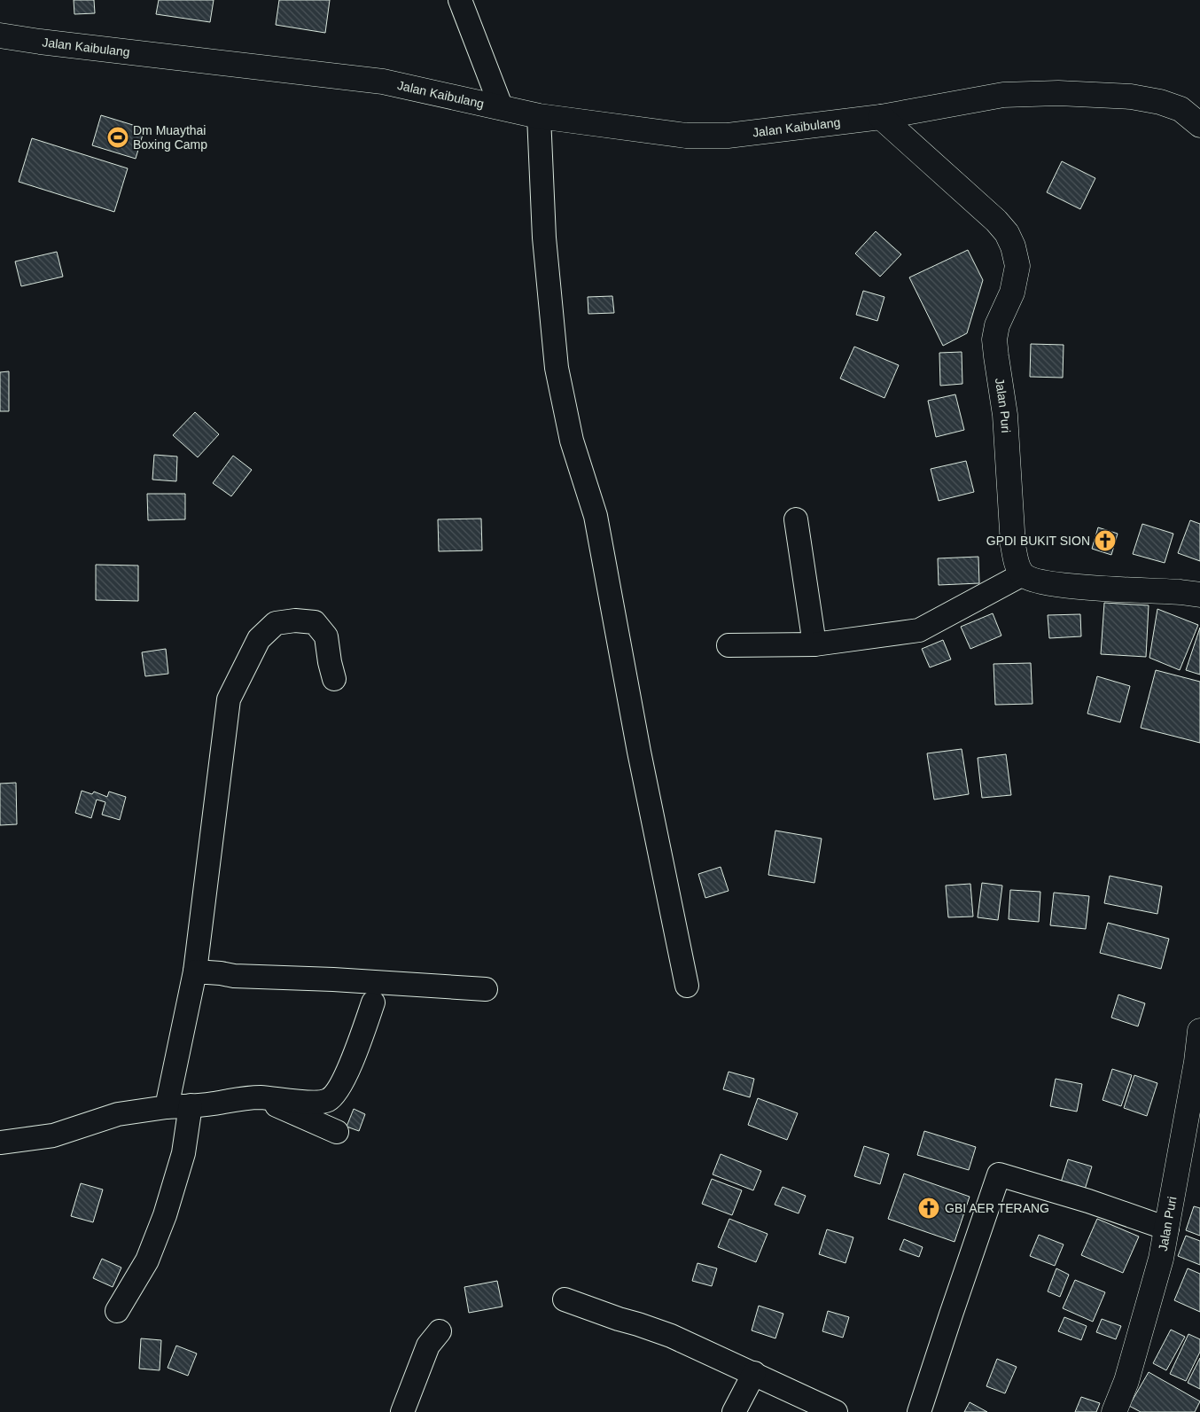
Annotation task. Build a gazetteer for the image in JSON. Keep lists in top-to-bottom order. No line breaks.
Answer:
{"streets":{"street":["Jalan Kaibulang","Jalan Puri"]},"crossings":[["Jalan Kaibulang","Jalan Puri"]],"places":{"sports":["Dm Muaythai Boxing Camp"],"church":["GPDI BUKIT SION","GBI AER TERANG"]}}
